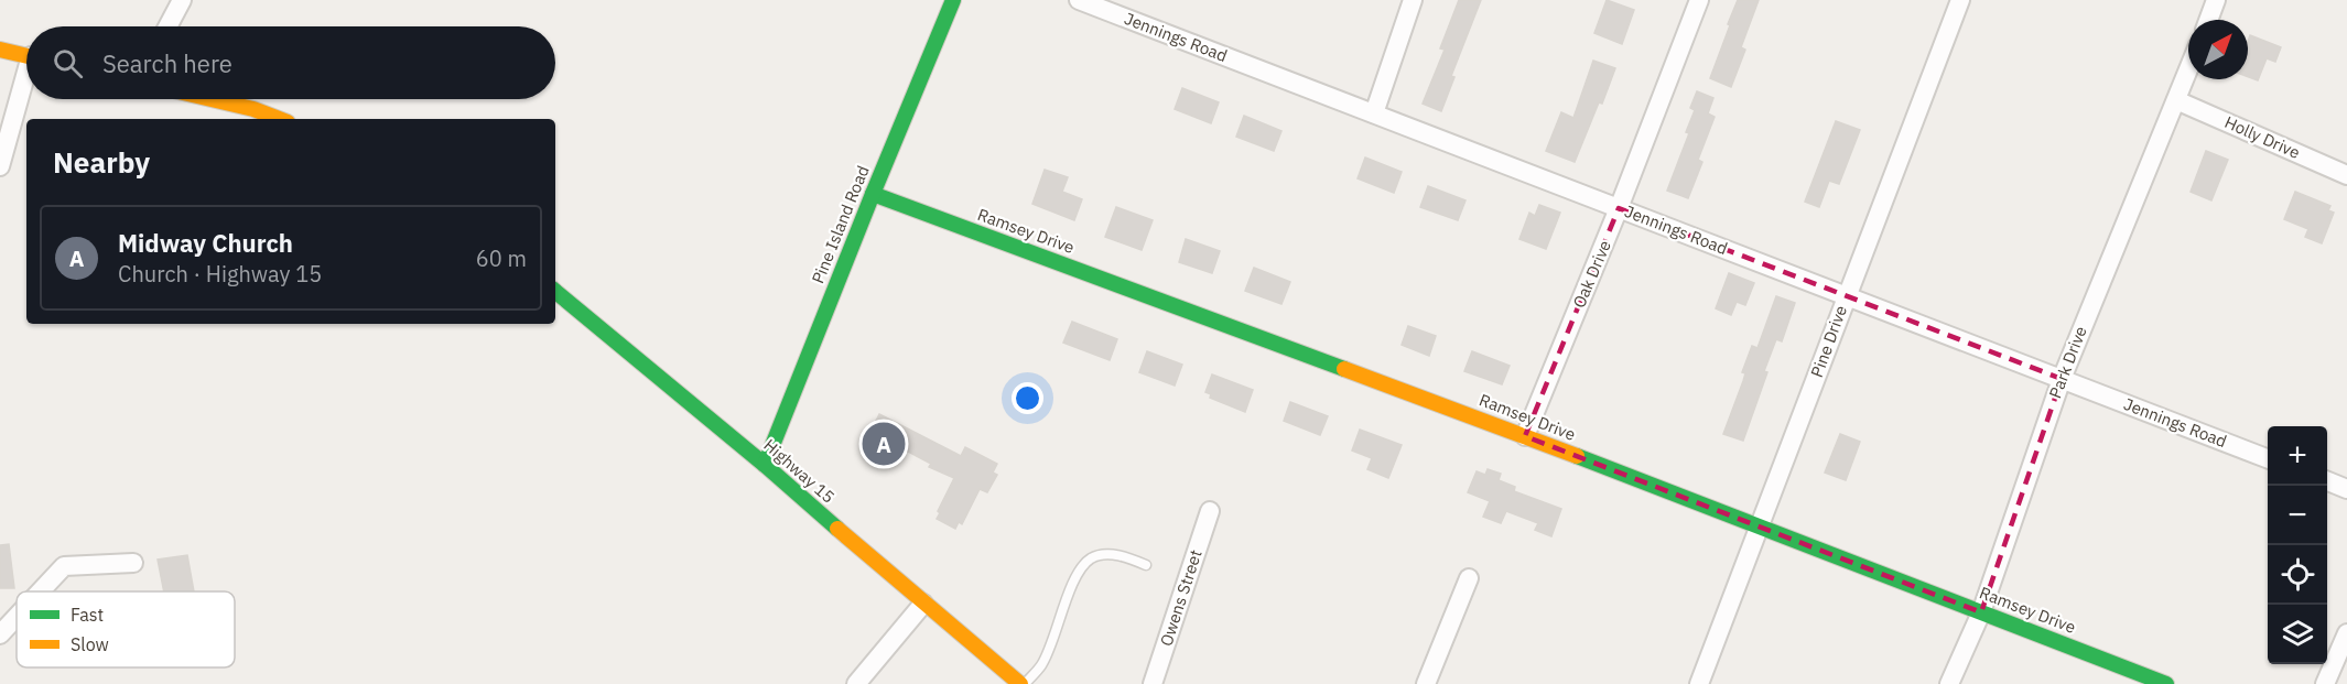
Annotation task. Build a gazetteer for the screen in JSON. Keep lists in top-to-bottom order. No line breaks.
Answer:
{"streets":{"street":["Jennings Road","Holly Drive","Pine Island Road","Ramsey Drive","Oak Drive","Pine Drive","Park Drive","Highway 15","Owens Street"]},"crossings":[["Jennings Road","Oak Drive"],["Jennings Road","Pine Drive"],["Jennings Road","Park Drive"],["Holly Drive","Park Drive"],["Pine Island Road","Ramsey Drive"],["Pine Island Road","Highway 15"],["Ramsey Drive","Oak Drive"],["Ramsey Drive","Pine Drive"],["Ramsey Drive","Park Drive"]],"legend":["Fast","Slow"],"north":"top right","page":{"search":"Search here","heading":"Nearby","list":[{"mark":"A","name":"Midway Church","note":"Church · Highway 15","value":"60 m"}],"pins":"A","map_buttons":["+","−"]}}
